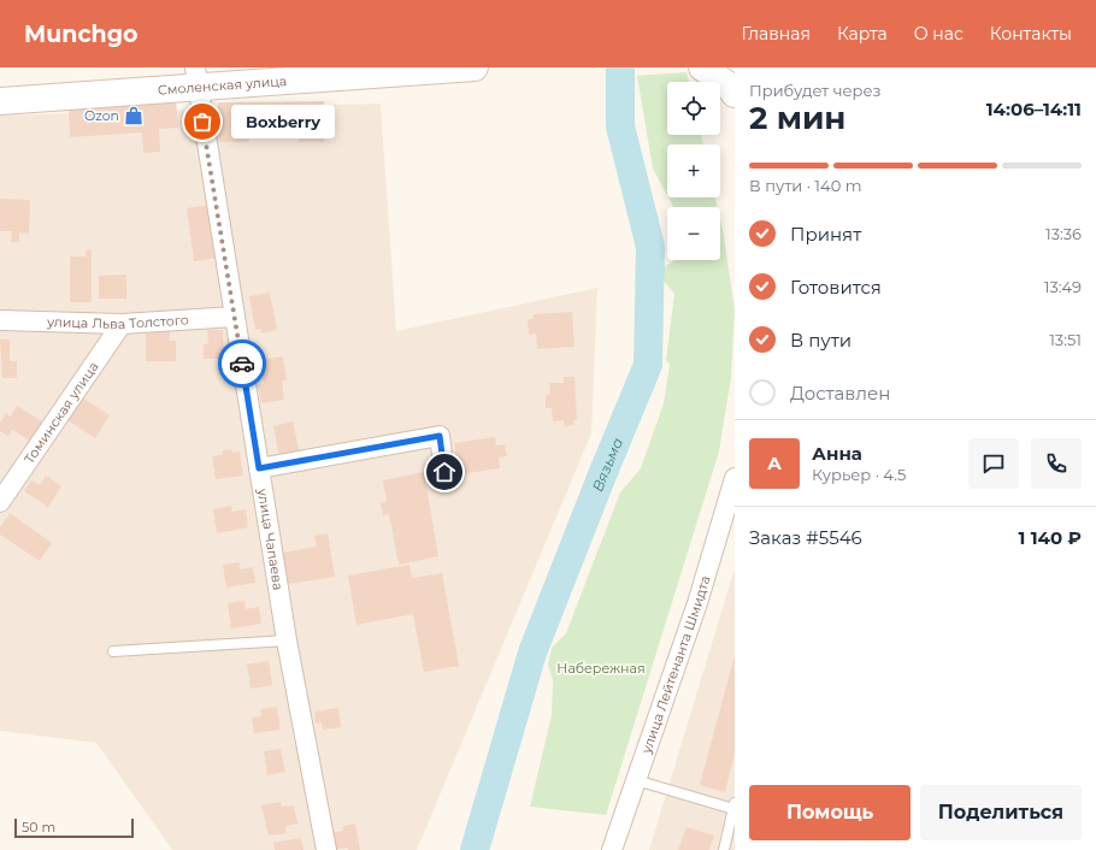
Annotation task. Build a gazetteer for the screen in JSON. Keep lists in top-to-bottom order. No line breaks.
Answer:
{"streets":{"main road":["Смоленская улица"],"street":["улица Льва Толстого","Томинская улица","улица Чапаева","улица Лейтенанта Шмидта"]},"crossings":[["Смоленская улица","улица Чапаева"],["улица Льва Толстого","Томинская улица"],["улица Льва Толстого","улица Чапаева"]],"water":["Вязьма"],"parks":["Набережная"],"places":{"shop":["Ozon"],"other":["Boxberry"]},"scale_bar":"50 m","page":{"header":"Munchgo","nav":["Главная","Карта","О нас","Контакты"],"heading":["2 мин","Прибудет через","14:06–14:11"],"panel":["Анна","Курьер · 4.5","Заказ #5546","1 140 ₽"],"map_buttons":["+","−"],"bubble":"Boxberry","bar":"В пути · 140 m","list":[["Принят","13:36"],["Готовится","13:49"],["В пути","13:51"],"Доставлен"],"round":"А","buttons":["Помощь","Поделиться"],"scale":"50 m"}}
